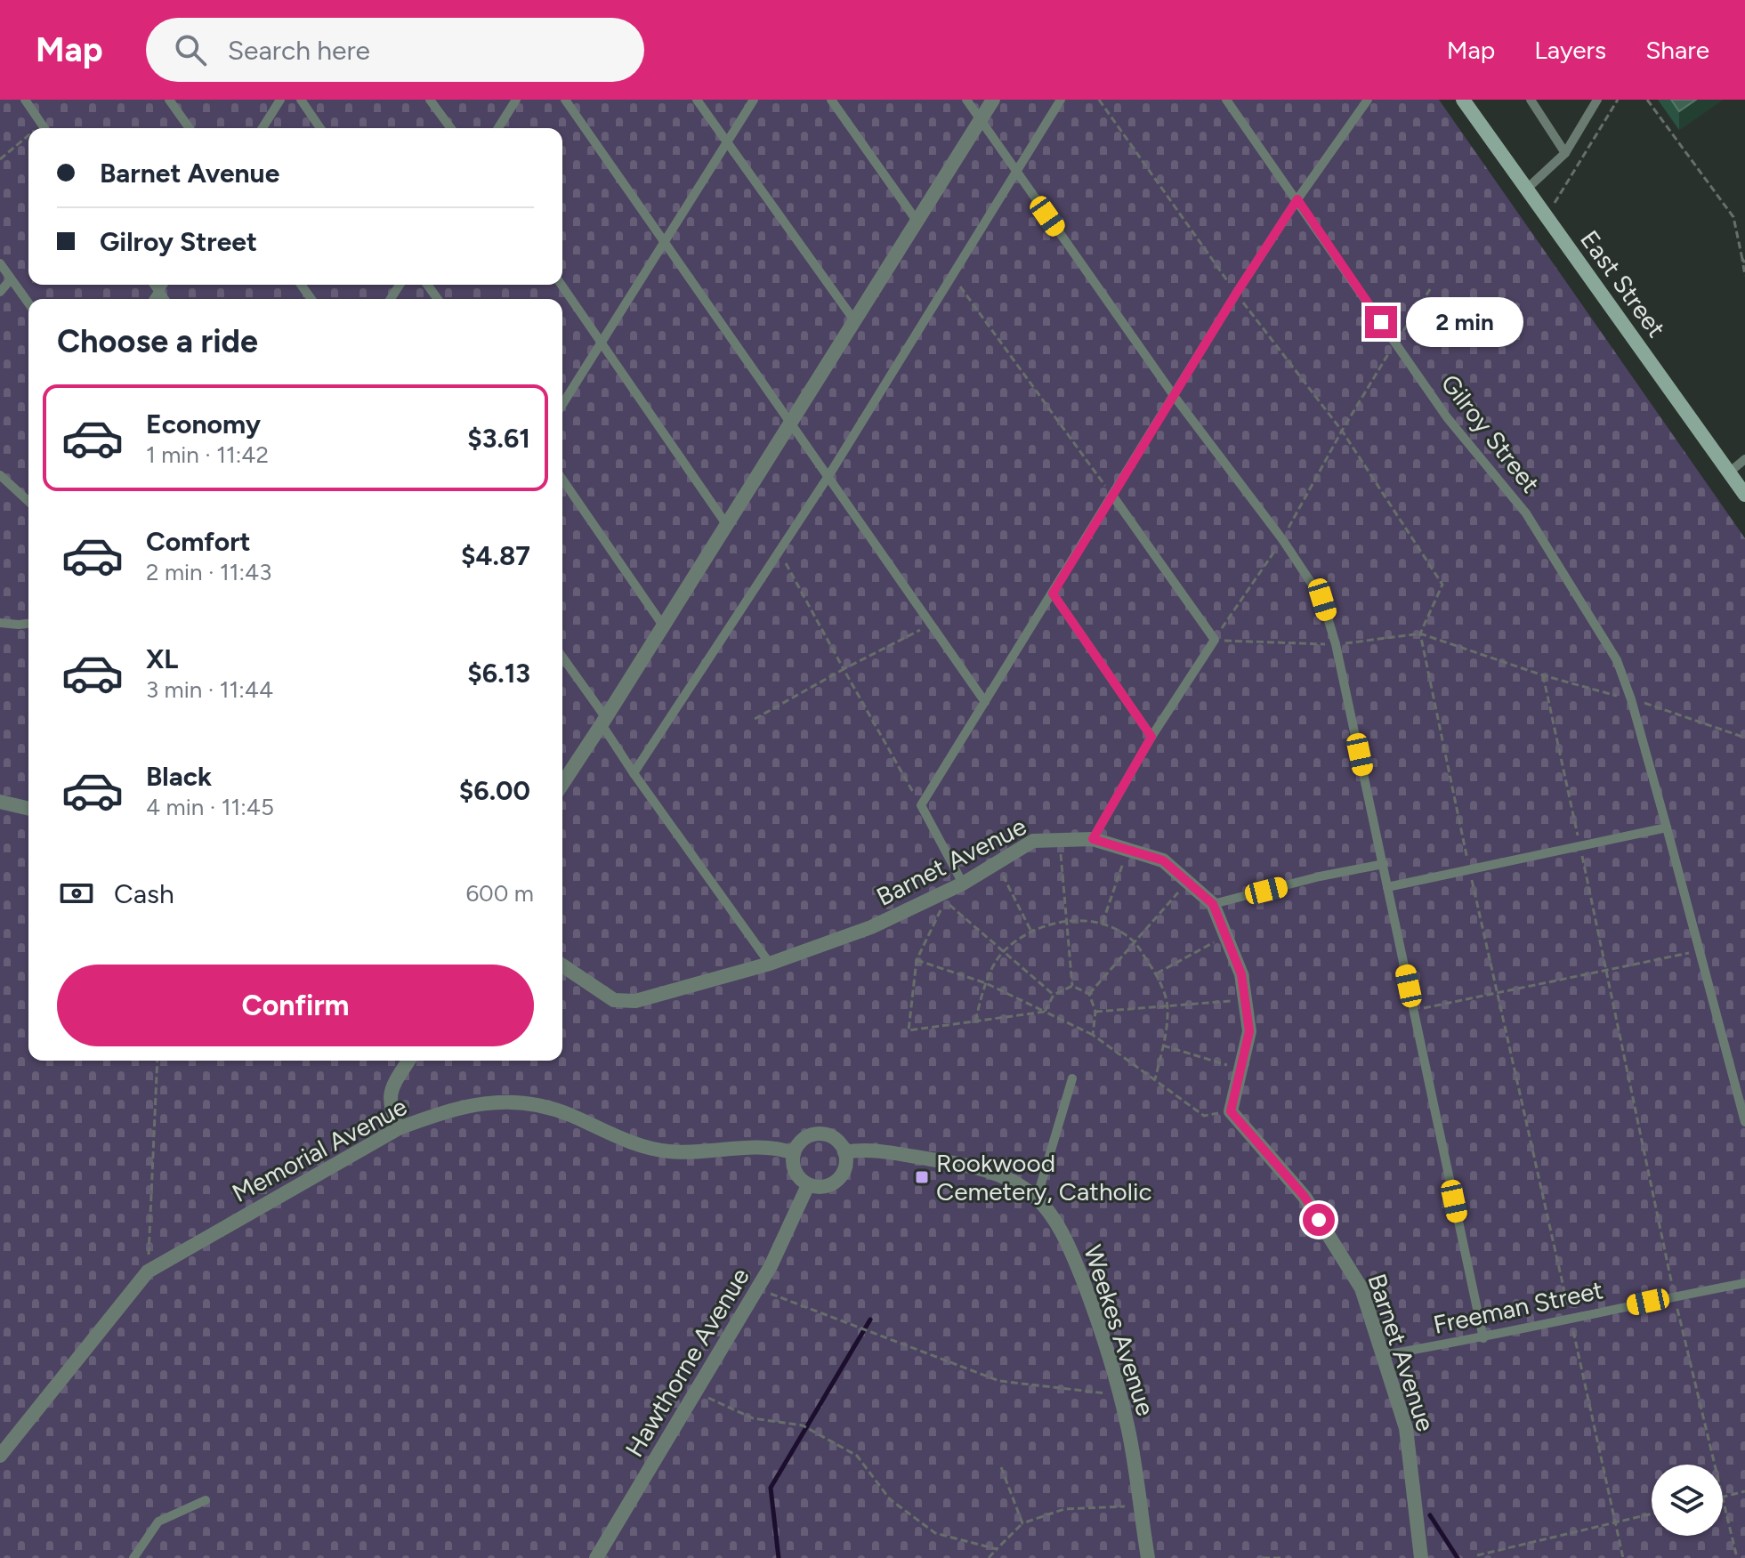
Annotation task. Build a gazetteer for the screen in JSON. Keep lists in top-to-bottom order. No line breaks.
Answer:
{"streets":{"main road":["East Street"],"street":["Barnet Avenue","Memorial Avenue","Weekes Avenue","Hawthorne Avenue"],"lane":["Gilroy Street","Freeman Street"]},"crossings":[["Barnet Avenue","Freeman Street"],["Memorial Avenue","Weekes Avenue"],["Memorial Avenue","Hawthorne Avenue"],["Weekes Avenue","Hawthorne Avenue"]],"places":{"transit":["Rookwood Cemetery, Catholic"]},"page":{"header":"Map","search":"Search here","nav":["Map","Layers","Share"],"banner":["Barnet Avenue","Gilroy Street"],"bubble":"2 min","heading":"Choose a ride","list":[{"name":"Economy","note":"1 min · 11:42","value":"$3.61"},{"name":"Comfort","note":"2 min · 11:43","value":"$4.87"},{"name":"XL","note":"3 min · 11:44","value":"$6.13"},{"name":"Black","note":"4 min · 11:45","value":"$6.00"}],"pay":["Cash","600 m"],"buttons":"Confirm"}}
